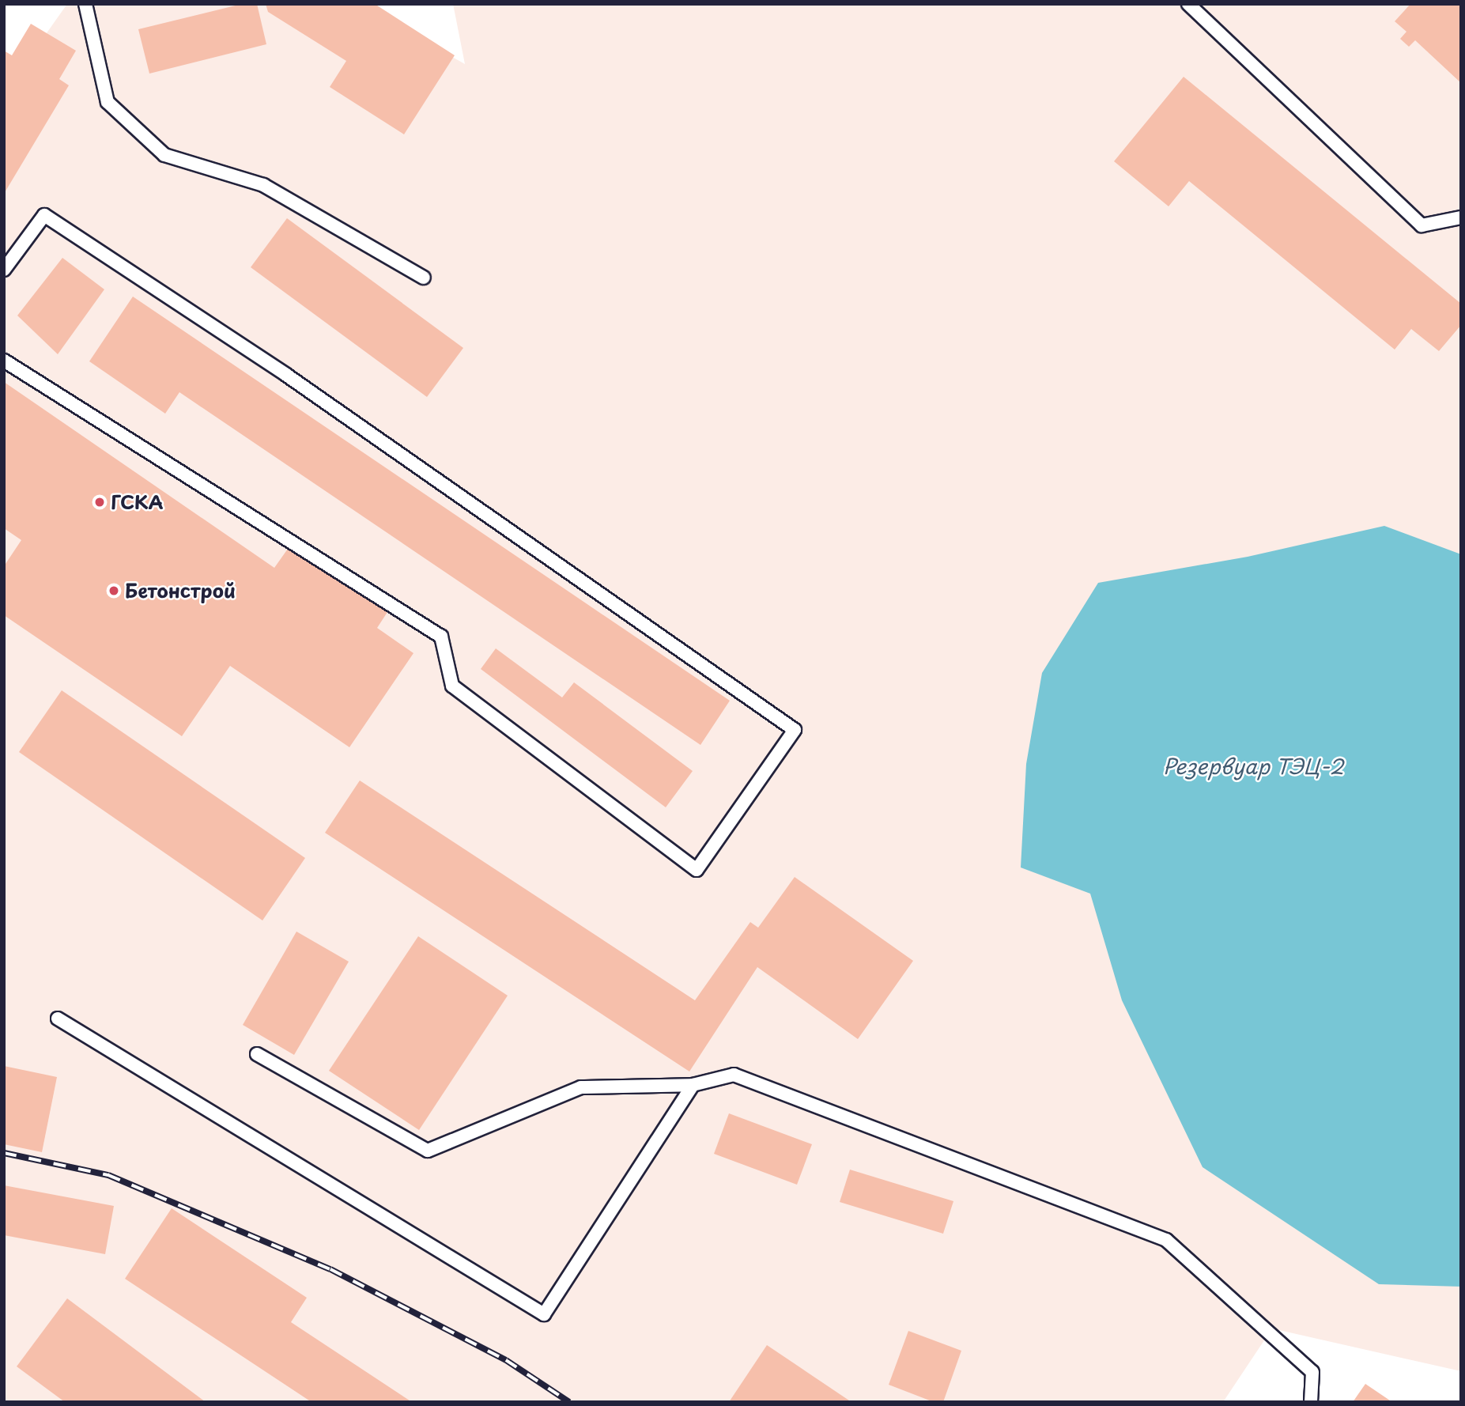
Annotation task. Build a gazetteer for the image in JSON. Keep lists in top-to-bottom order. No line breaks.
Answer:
{"water":["Резервуар ТЭЦ-2"],"places":["ГСКА","Бетонстрой"]}
